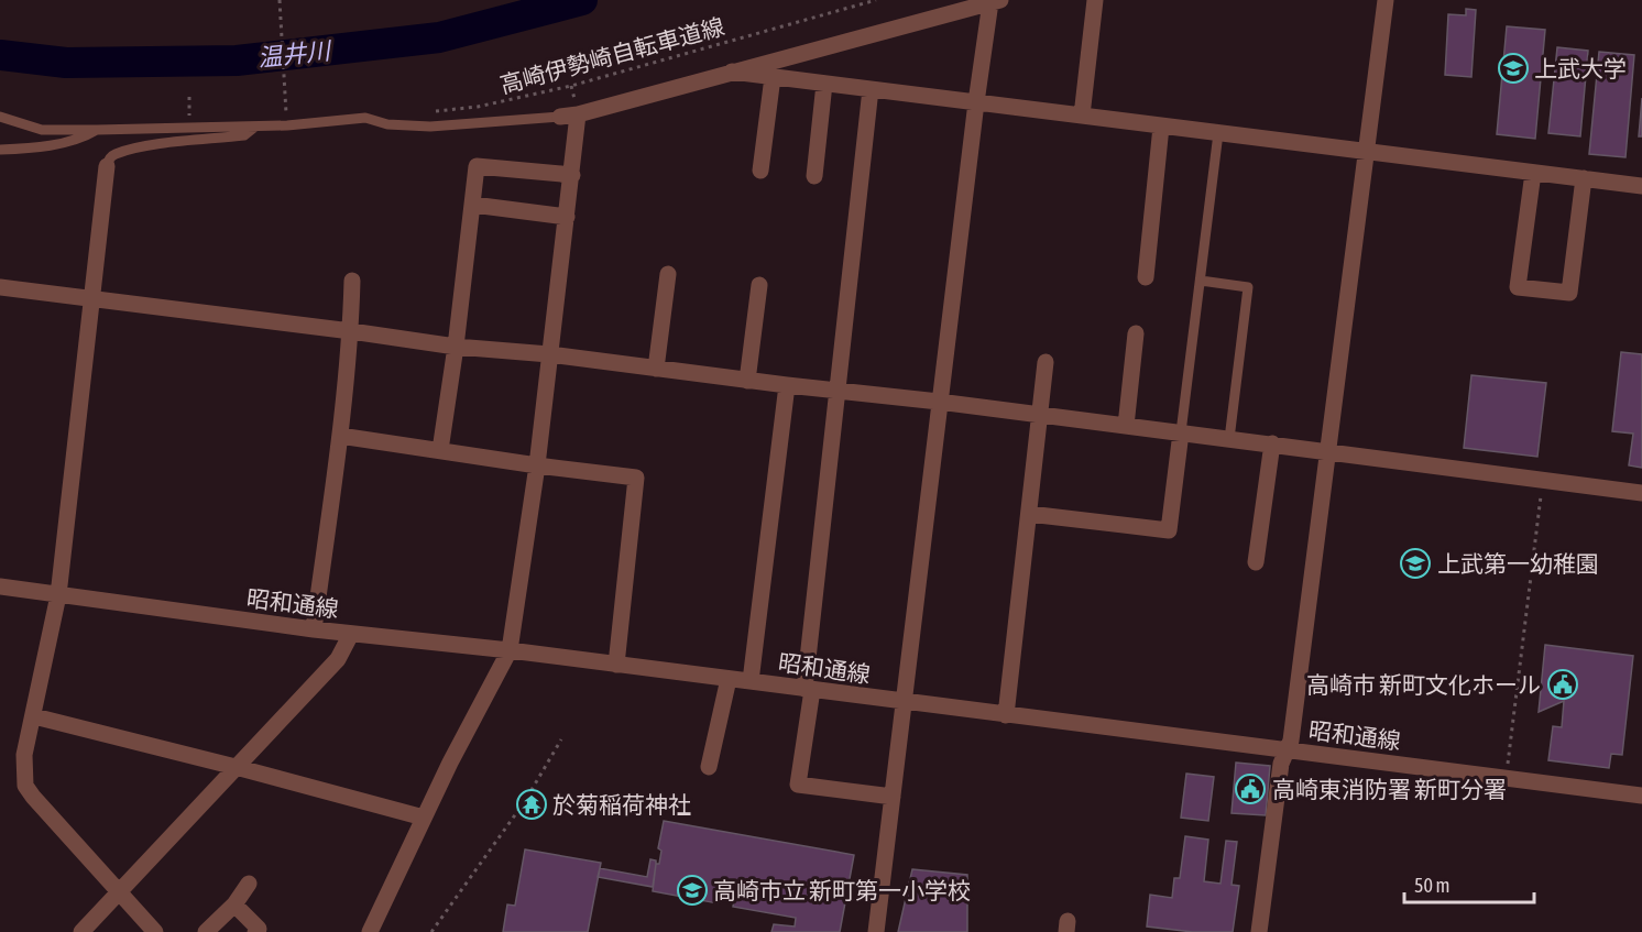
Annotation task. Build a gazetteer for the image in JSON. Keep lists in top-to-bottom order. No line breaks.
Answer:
{"streets":{"street":["昭和通線"],"path":["高崎伊勢崎自転車道線"]},"water":["温井川"],"places":{"school or university":["上武大学","上武第一幼稚園","高崎市立 新町第一小学校"],"public building":["高崎市 新町文化ホール","高崎東消防署 新町分署"],"temple":["於菊稲荷神社"]},"scale_bar":"50 m"}
